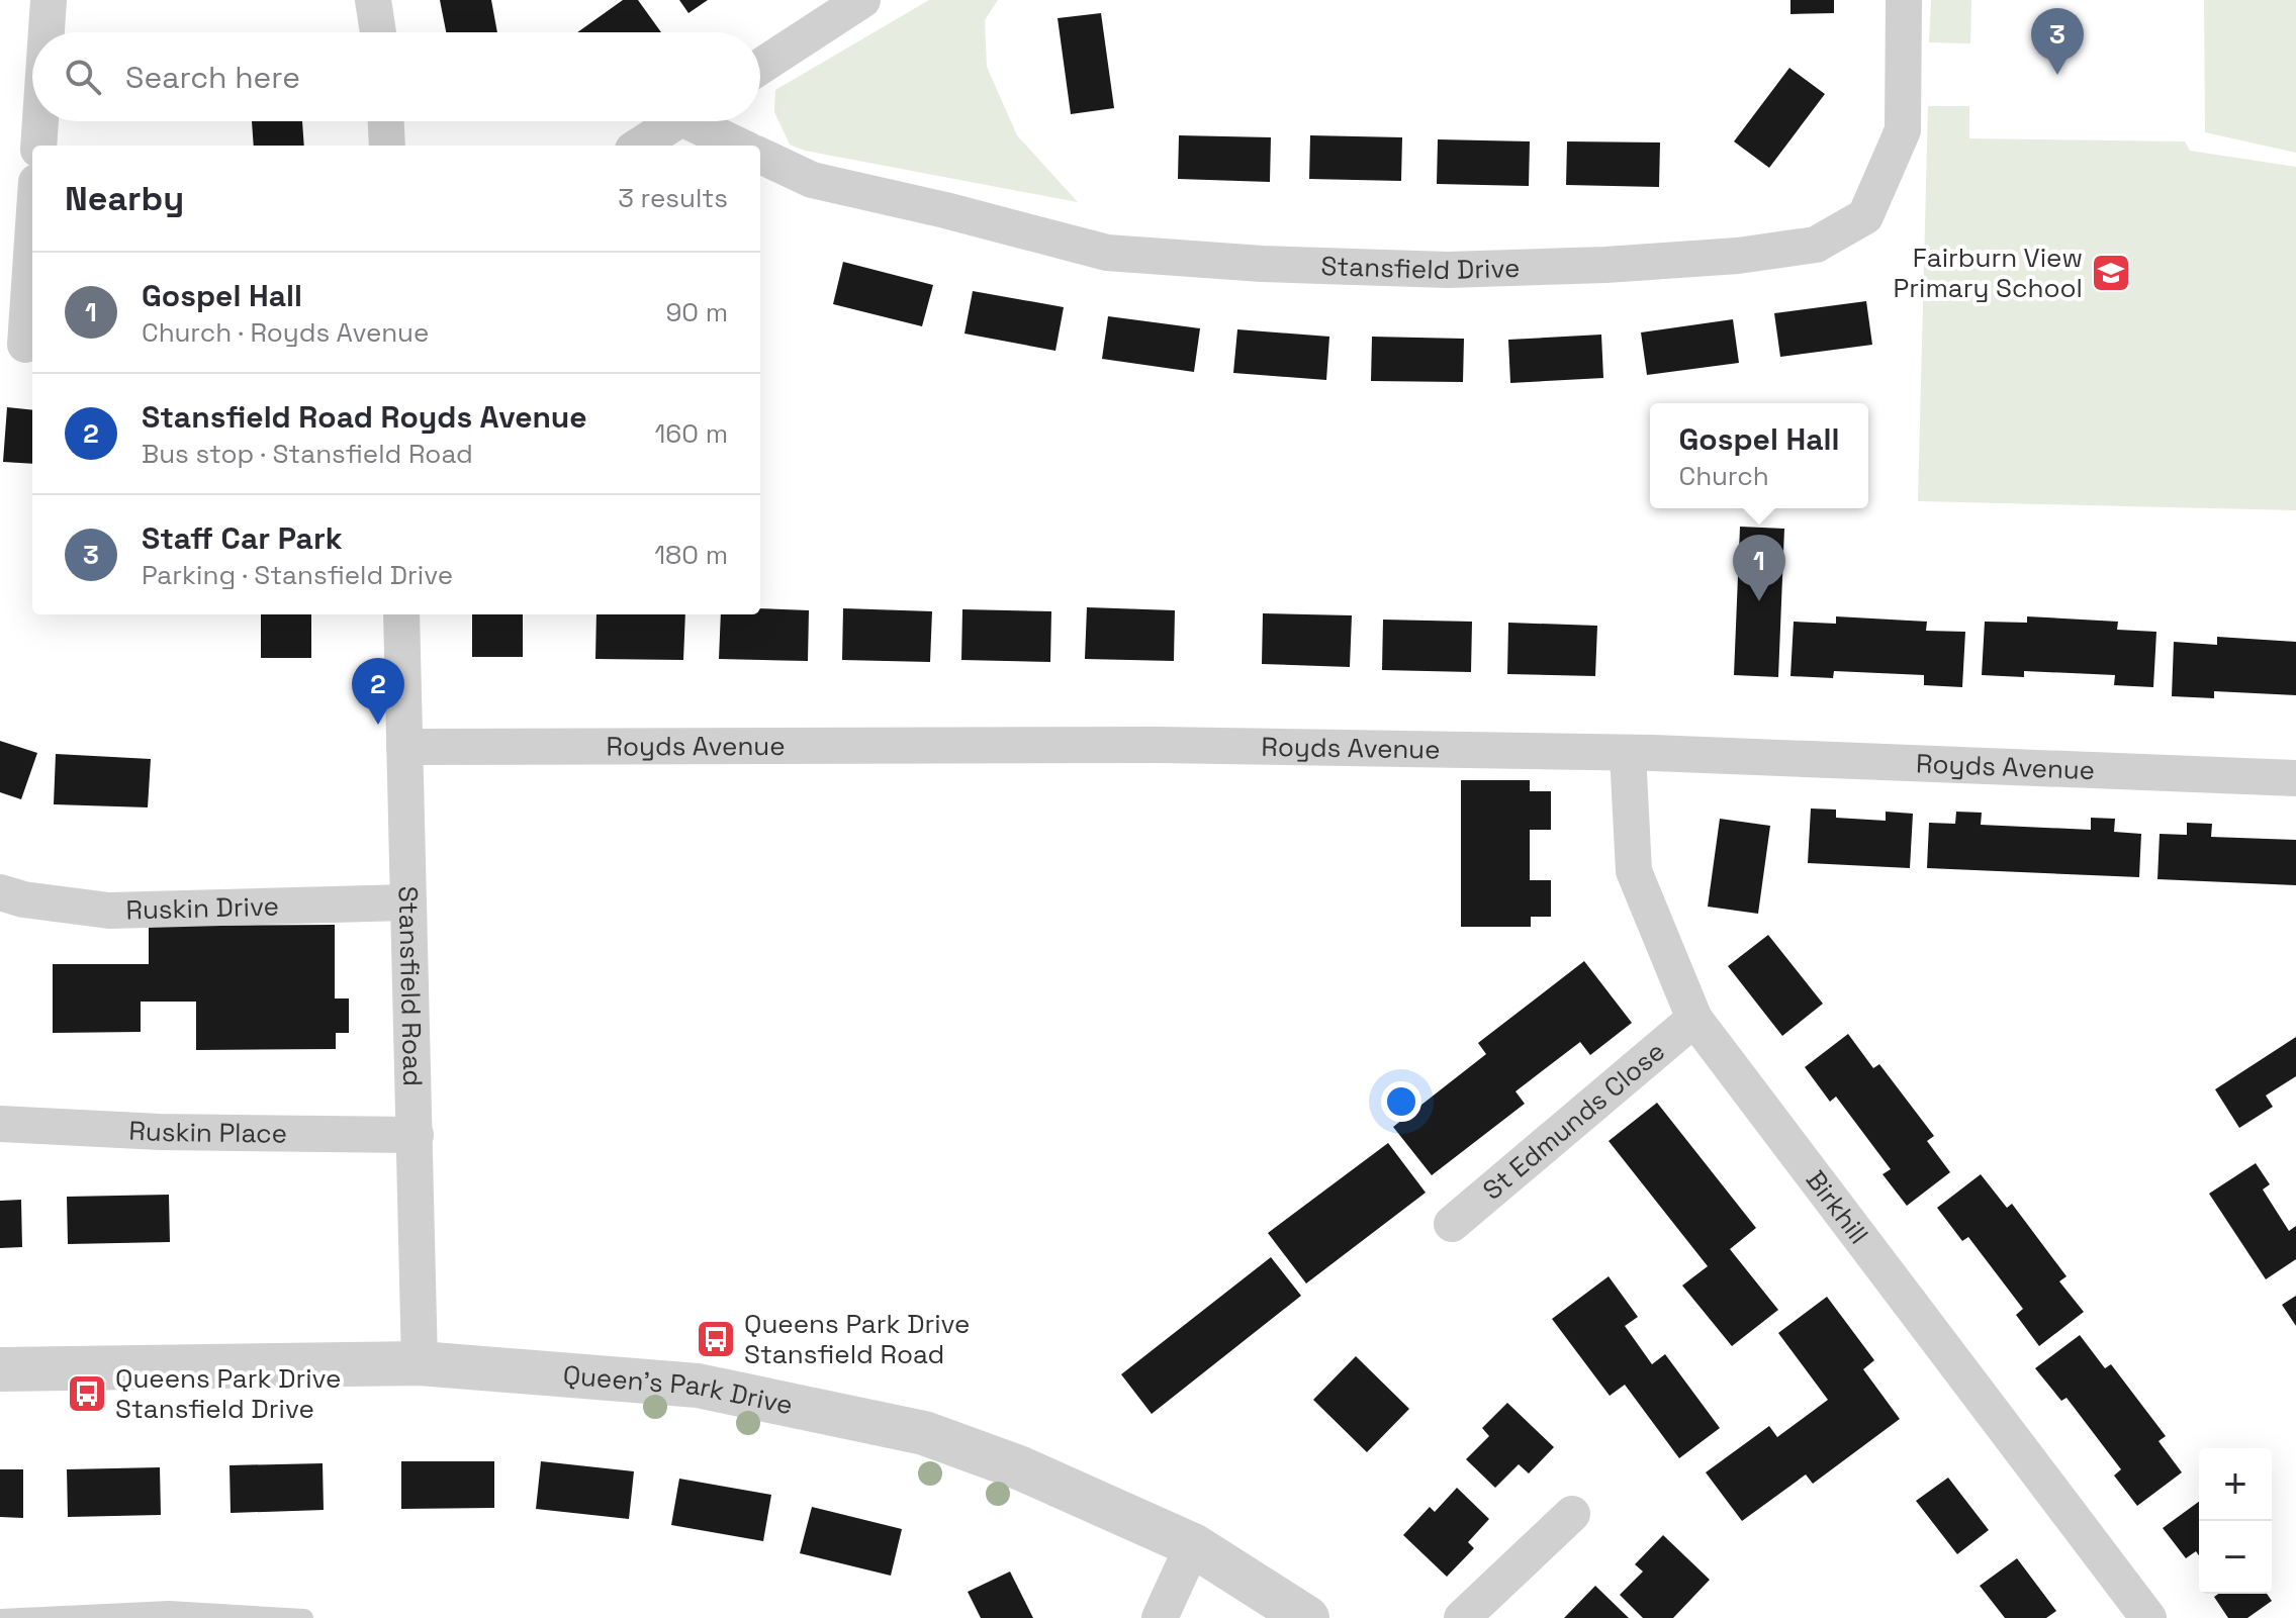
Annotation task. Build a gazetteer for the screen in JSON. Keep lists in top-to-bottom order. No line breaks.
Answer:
{"streets":{"street":["Stansfield Drive","Royds Avenue","Ruskin Drive","Stansfield Road","St Edmunds Close","Ruskin Place","Birkhill","Queen's Park Drive"]},"crossings":[["Royds Avenue","Stansfield Road"],["Royds Avenue","Birkhill"],["Ruskin Drive","Stansfield Road"],["Stansfield Road","Ruskin Place"],["Stansfield Road","Queen's Park Drive"],["St Edmunds Close","Birkhill"]],"places":{"school or university":["Fairburn View Primary School"],"bus stop":["Queens Park Drive Stansfield Road","Queens Park Drive Stansfield Drive"]},"page":{"pins":["3","1","2"],"search":"Search here","heading":["Nearby","3 results"],"list":[{"mark":"1","name":"Gospel Hall","note":"Church · Royds Avenue","value":"90 m"},{"mark":"2","name":"Stansfield Road Royds Avenue","note":"Bus stop · Stansfield Road","value":"160 m"},{"mark":"3","name":"Staff Car Park","note":"Parking · Stansfield Drive","value":"180 m"}],"popup":["Gospel Hall","Church"],"map_buttons":["+","−"]}}
